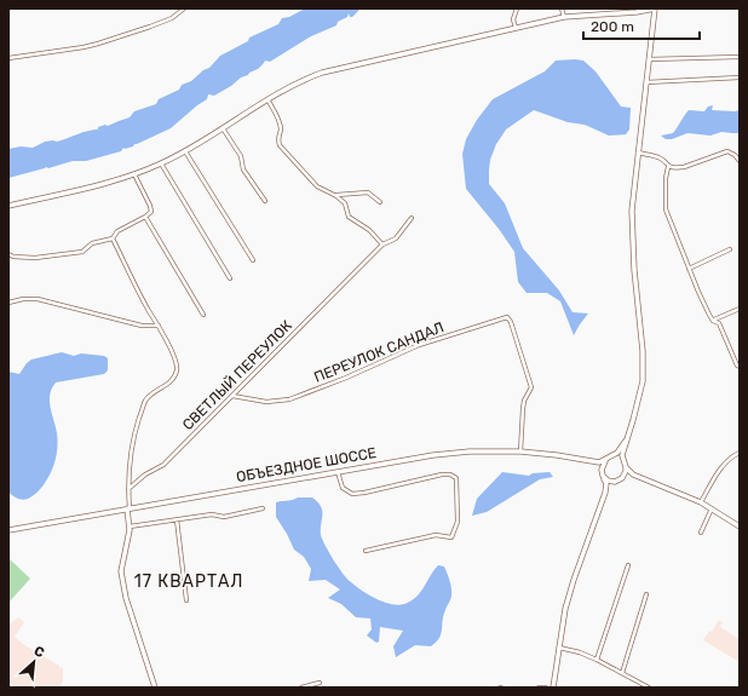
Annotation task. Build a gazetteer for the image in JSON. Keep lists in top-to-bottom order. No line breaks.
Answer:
{"streets":{"main road":["ОБЪЕЗДНОЕ ШОССЕ"],"street":["ПЕРЕУЛОК САНДАЛ","СВЕТЛЫЙ ПЕРЕУЛОК"]},"crossings":[["ПЕРЕУЛОК САНДАЛ","СВЕТЛЫЙ ПЕРЕУЛОК"],["ПЕРЕУЛОК САНДАЛ","ОБЪЕЗДНОЕ ШОССЕ"]],"districts":["17 КВАРТАЛ"],"scale_bar":"200 m","north":"top right"}
